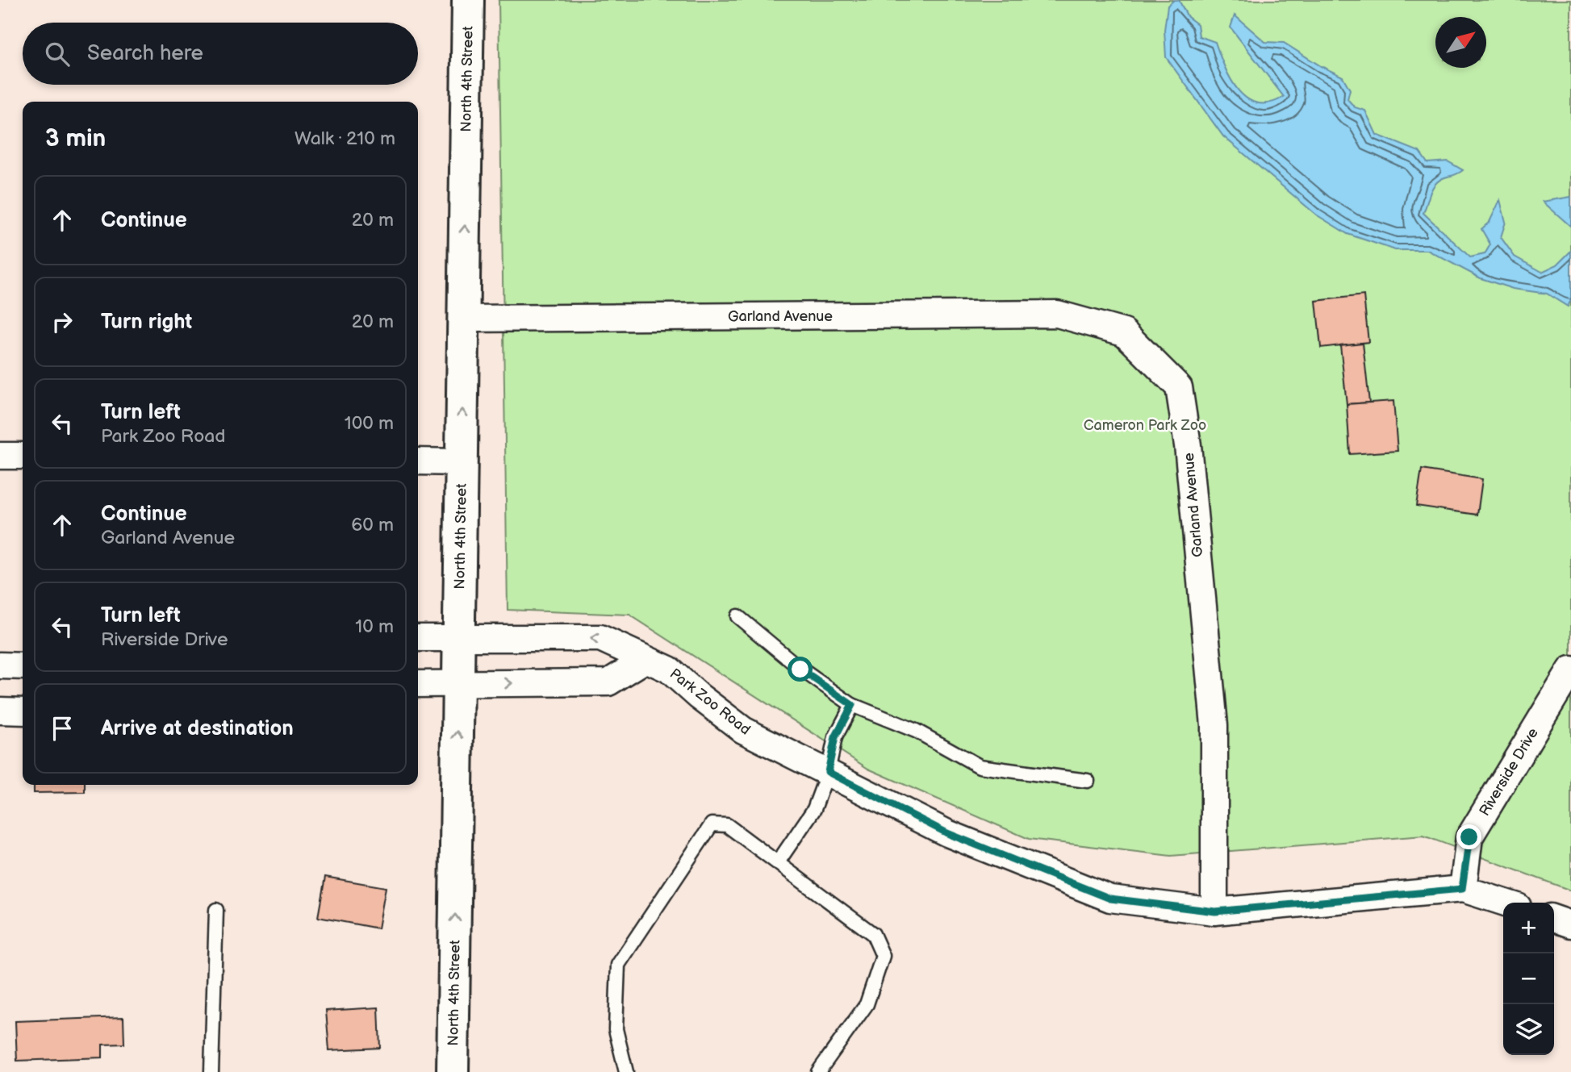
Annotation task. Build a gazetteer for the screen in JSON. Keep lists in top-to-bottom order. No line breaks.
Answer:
{"streets":{"main road":["North 4th Street"],"street":["Garland Avenue","Park Zoo Road","Riverside Drive"]},"crossings":[["North 4th Street","Garland Avenue"],["North 4th Street","Park Zoo Road"],["Garland Avenue","Park Zoo Road"]],"one_way":["North 4th Street"],"parks":["Cameron Park Zoo"],"north":"top right","page":{"search":"Search here","heading":["3 min","Walk · 210 m"],"list":[["Continue","20 m"],["Turn right","20 m"],["Turn left","Park Zoo Road","100 m"],["Continue","Garland Avenue","60 m"],["Turn left","Riverside Drive","10 m"],"Arrive at destination"],"map_buttons":["+","−"]}}
